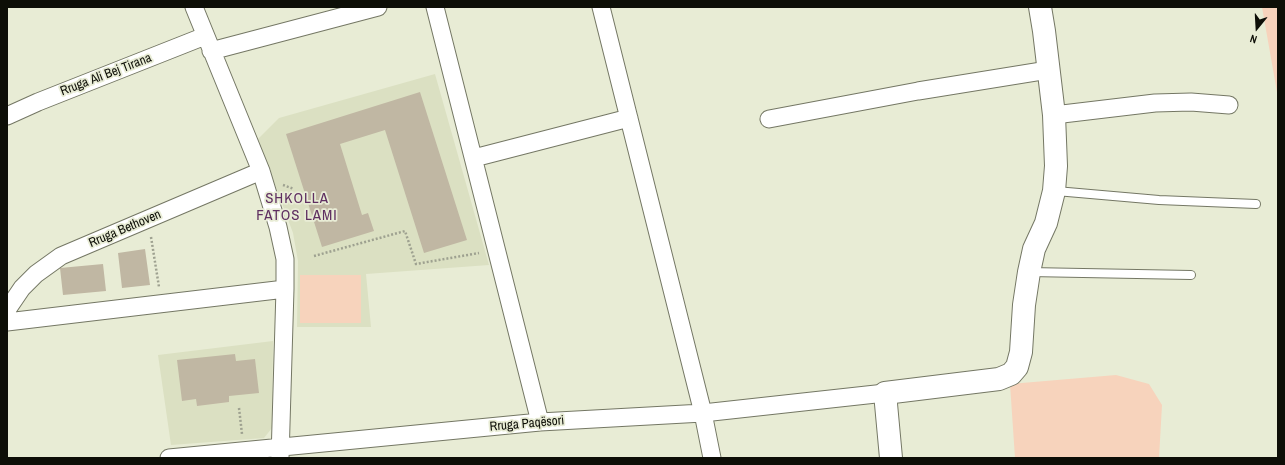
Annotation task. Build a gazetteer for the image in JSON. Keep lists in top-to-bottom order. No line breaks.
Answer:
{"streets":{"street":["Rruga Ali Bej Tirana","Rruga Bethoven","Rruga Paqësori"]},"districts":["SHKOLLA FATOS LAMI"],"north":"bottom"}
